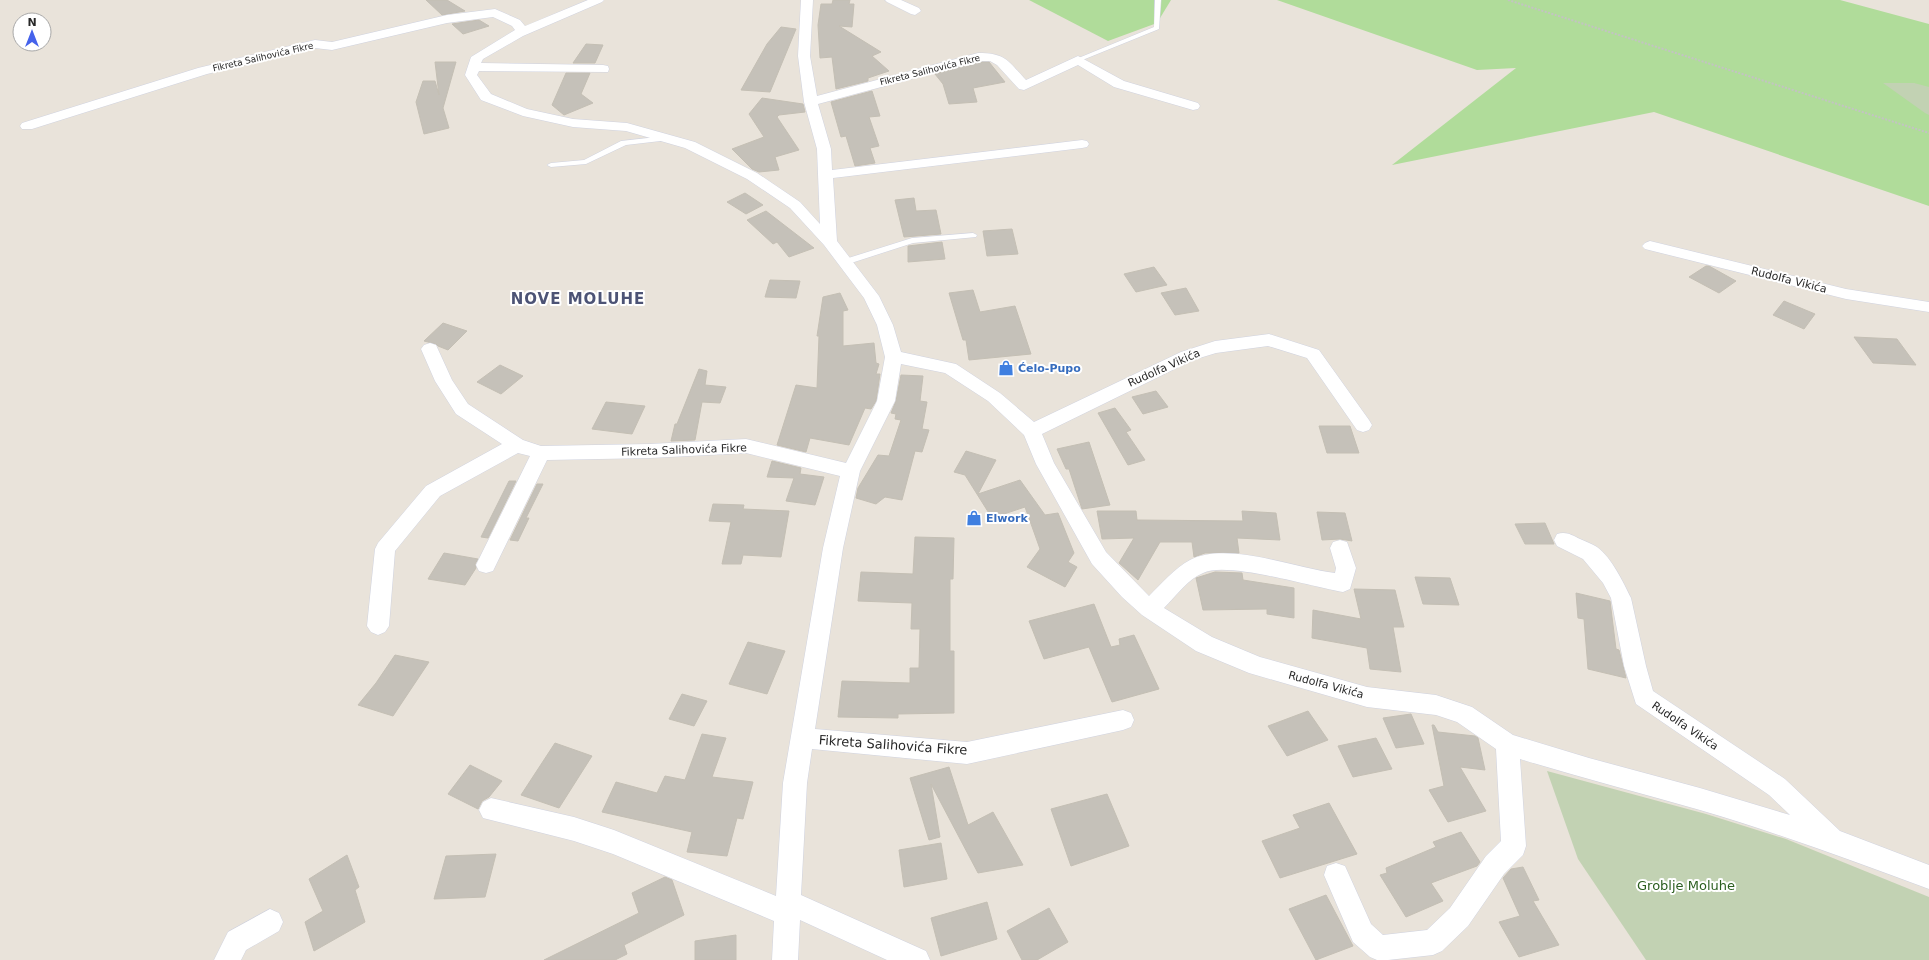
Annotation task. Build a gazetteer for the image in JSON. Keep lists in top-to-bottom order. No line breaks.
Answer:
{"streets":{"street":["Fikreta Salihovića Fikre","Rudolfa Vikića"]},"crossings":[["Fikreta Salihovića Fikre","Rudolfa Vikića"]],"districts":["NOVE MOLUHE"],"parks":["Groblje Moluhe"],"places":{"shop":["Ćelo-Pupo","Elwork"]},"north":"top"}
